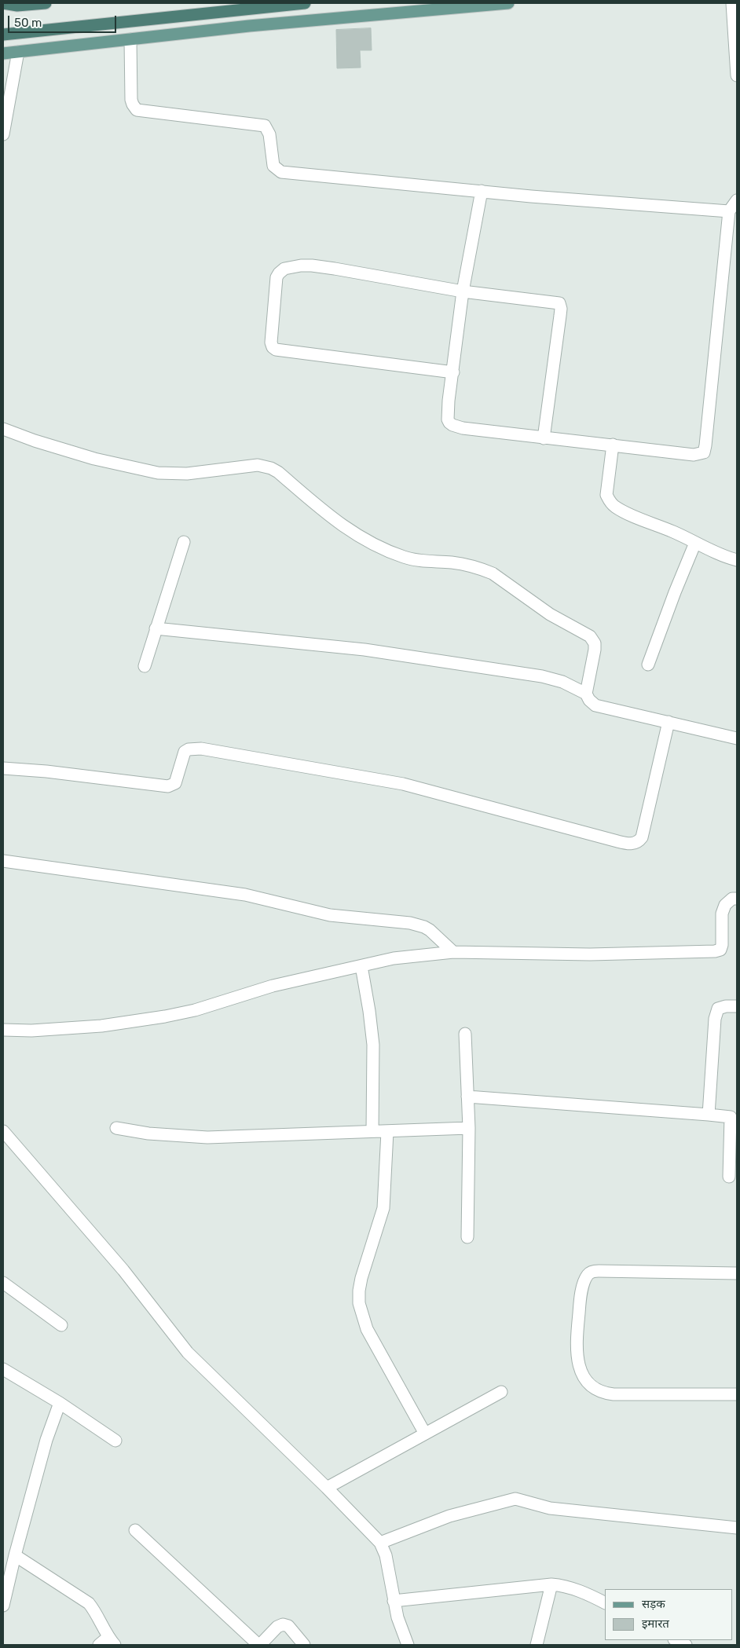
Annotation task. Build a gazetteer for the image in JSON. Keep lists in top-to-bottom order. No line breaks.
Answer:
{"legend":["सड़क","इमारत"],"scale_bar":"50 m"}
